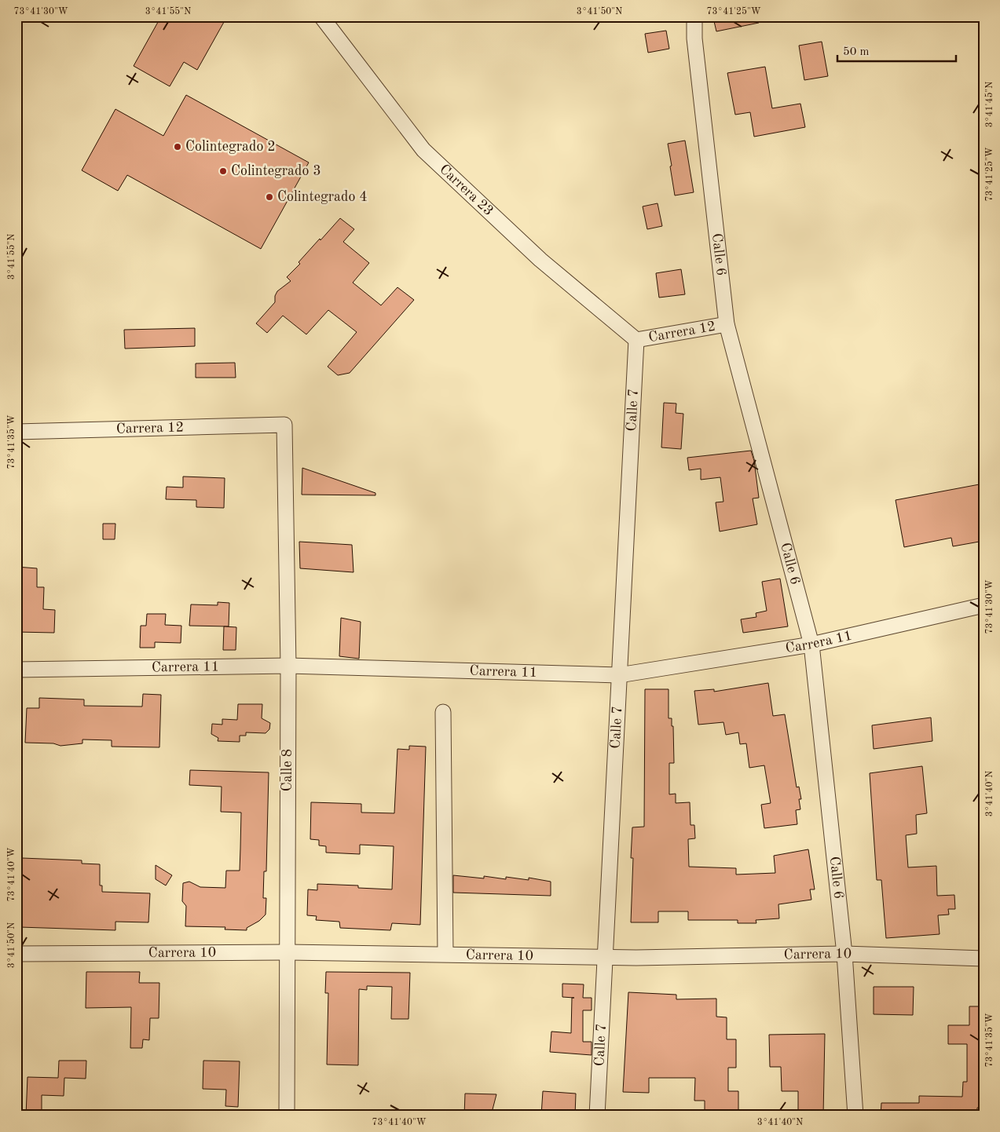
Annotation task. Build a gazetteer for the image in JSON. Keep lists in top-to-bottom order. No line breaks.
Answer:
{"streets":{"street":["Carrera 23","Calle 6","Carrera 12","Calle 7","Carrera 11","Calle 8","Carrera 10"]},"crossings":[["Carrera 23","Carrera 12"],["Carrera 23","Calle 7"],["Calle 6","Carrera 12"],["Calle 6","Carrera 11"],["Calle 6","Carrera 10"],["Carrera 12","Calle 7"],["Carrera 12","Calle 8"],["Calle 7","Carrera 11"],["Calle 7","Carrera 10"],["Carrera 11","Calle 8"],["Calle 8","Carrera 10"]],"places":["Colintegrado 2","Colintegrado 3","Colintegrado 4"],"scale_bar":"50 m","coordinates":["73°41'30\"W","3°41'55\"N","3°41'50\"N","73°41'25\"W","3°41'45\"N","73°41'35\"W","3°41'40\"N","73°41'40\"W"]}
